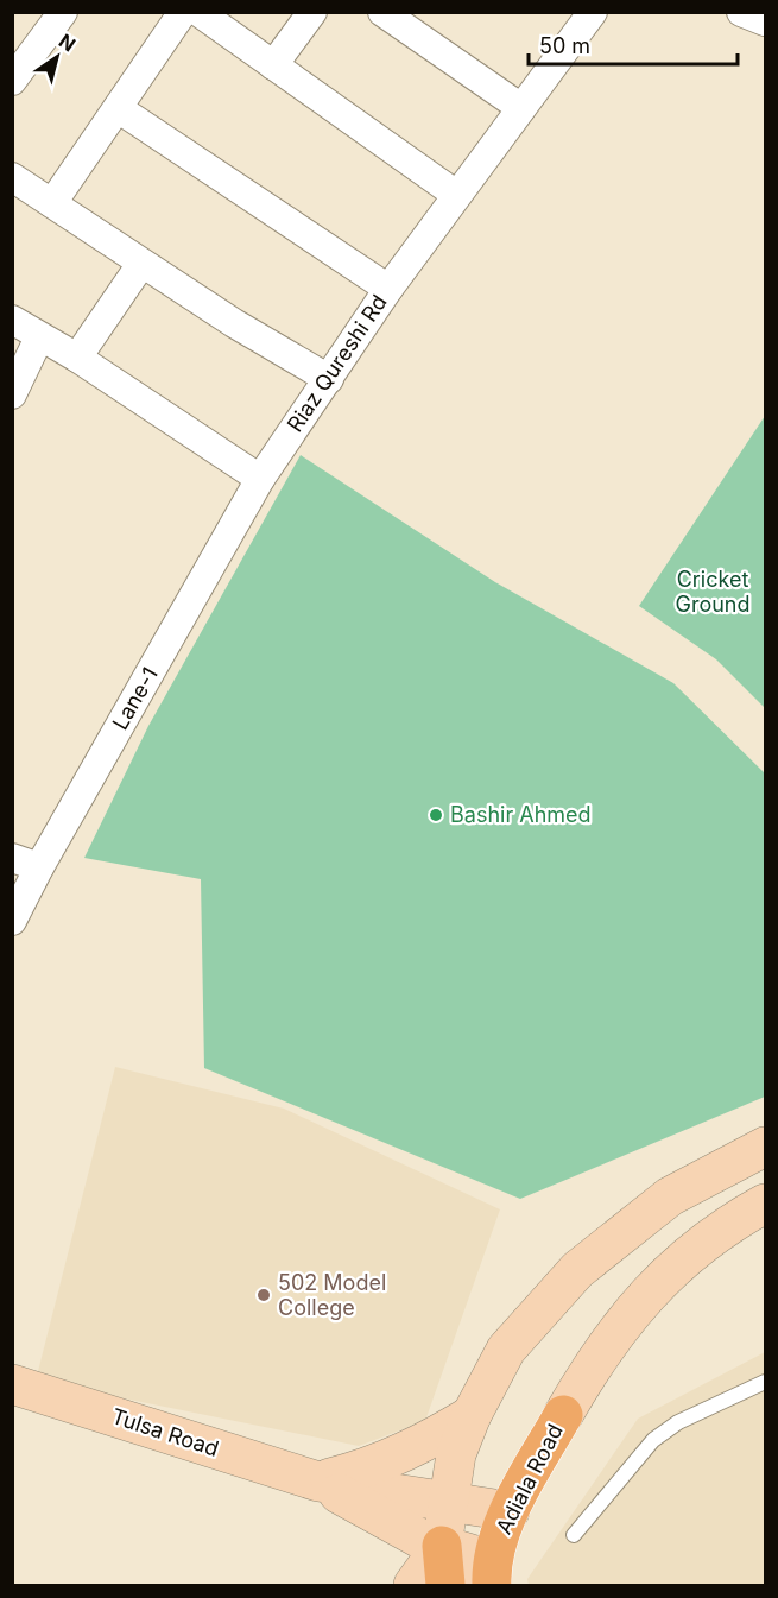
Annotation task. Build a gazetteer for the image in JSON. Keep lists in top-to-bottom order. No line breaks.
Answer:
{"streets":{"main road":["Tulsa Road","Adiala Road"],"street":["Riaz Qureshi Rd","Lane-1"]},"crossings":[["Riaz Qureshi Rd","Lane-1"],["Tulsa Road","Adiala Road"]],"parks":["Cricket Ground"],"places":["Bashir Ahmed","502 Model College"],"scale_bar":"50 m","north":"top right"}
